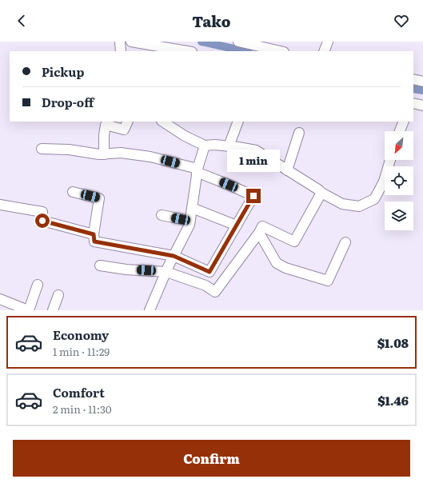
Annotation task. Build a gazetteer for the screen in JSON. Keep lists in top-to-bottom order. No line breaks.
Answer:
{"north":"bottom left","page":{"header":"Tako","banner":["Pickup","Drop-off"],"bubble":"1 min","list":[{"name":"Economy","note":"1 min · 11:29","value":"$1.08"},{"name":"Comfort","note":"2 min · 11:30","value":"$1.46"}],"buttons":"Confirm"}}
